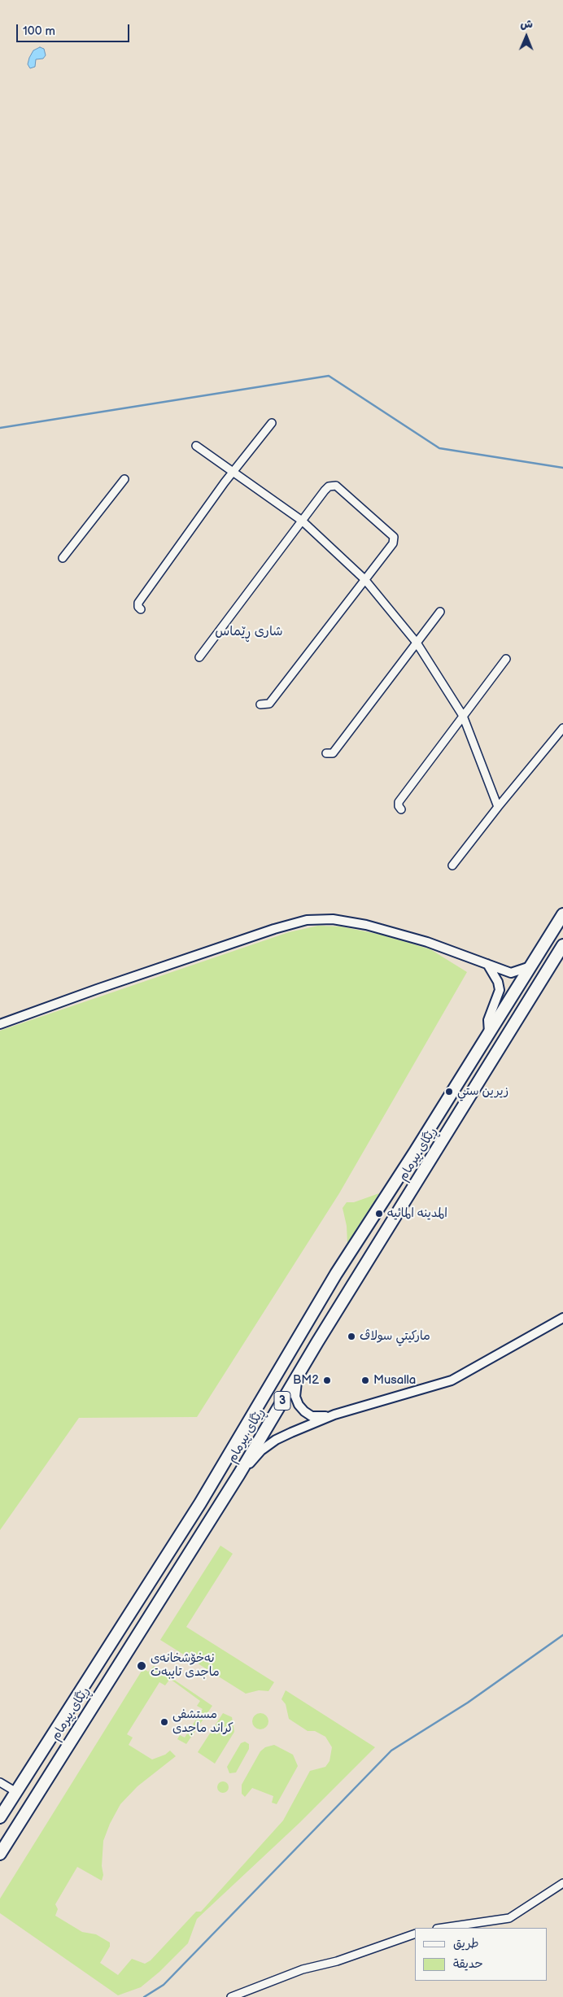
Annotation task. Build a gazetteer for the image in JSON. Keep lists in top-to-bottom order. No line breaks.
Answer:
{"streets":{"highway":["ڕێگای پیرمام","3"]},"districts":["شاری ڕێماس"],"places":["زيرين ستي","المدينه المائيه","ماركيتي سولاڤ","BM2","Musalla","نەخۆشخانەی ماجدی تایبەت","مستشفی کراند ماجدی"],"legend":["طريق","حديقة"],"scale_bar":"100 m","north":"top"}
